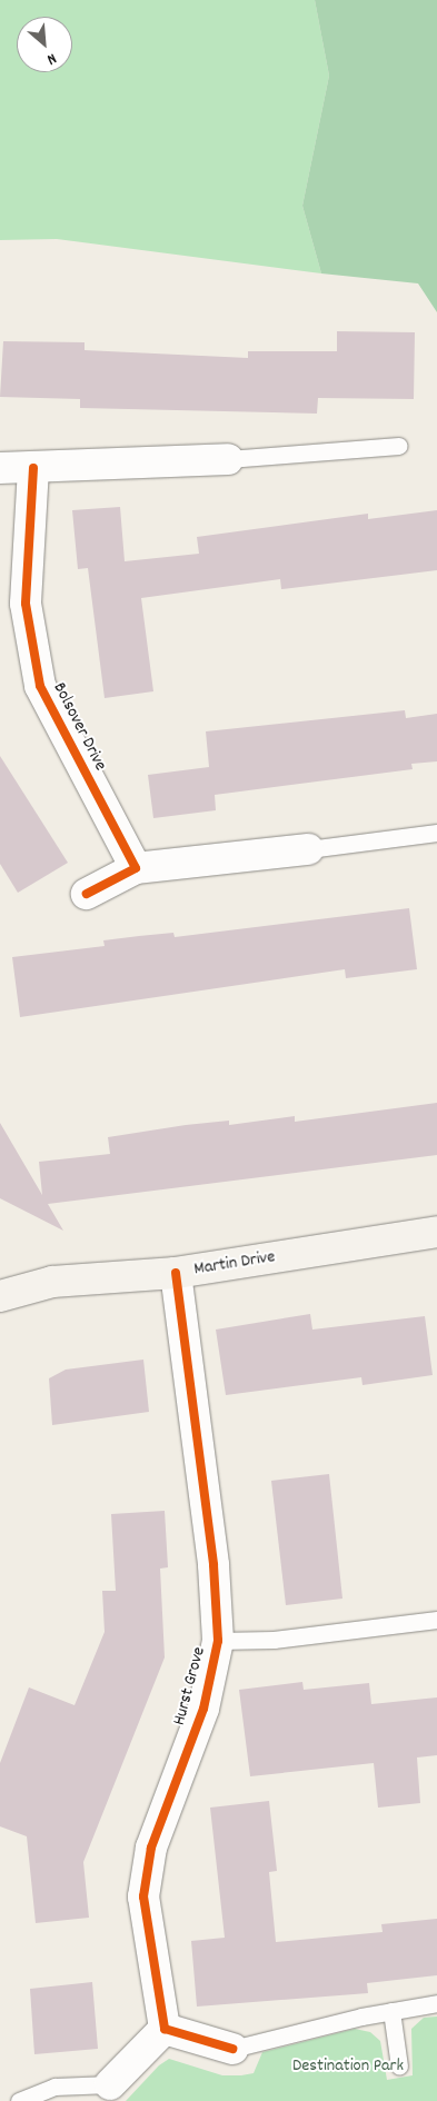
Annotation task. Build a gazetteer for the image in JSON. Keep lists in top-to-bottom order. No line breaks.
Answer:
{"streets":{"street":["Bolsover Drive","Martin Drive","Hurst Grove"]},"crossings":[["Martin Drive","Hurst Grove"]],"parks":["Destination Park"],"north":"bottom right"}
